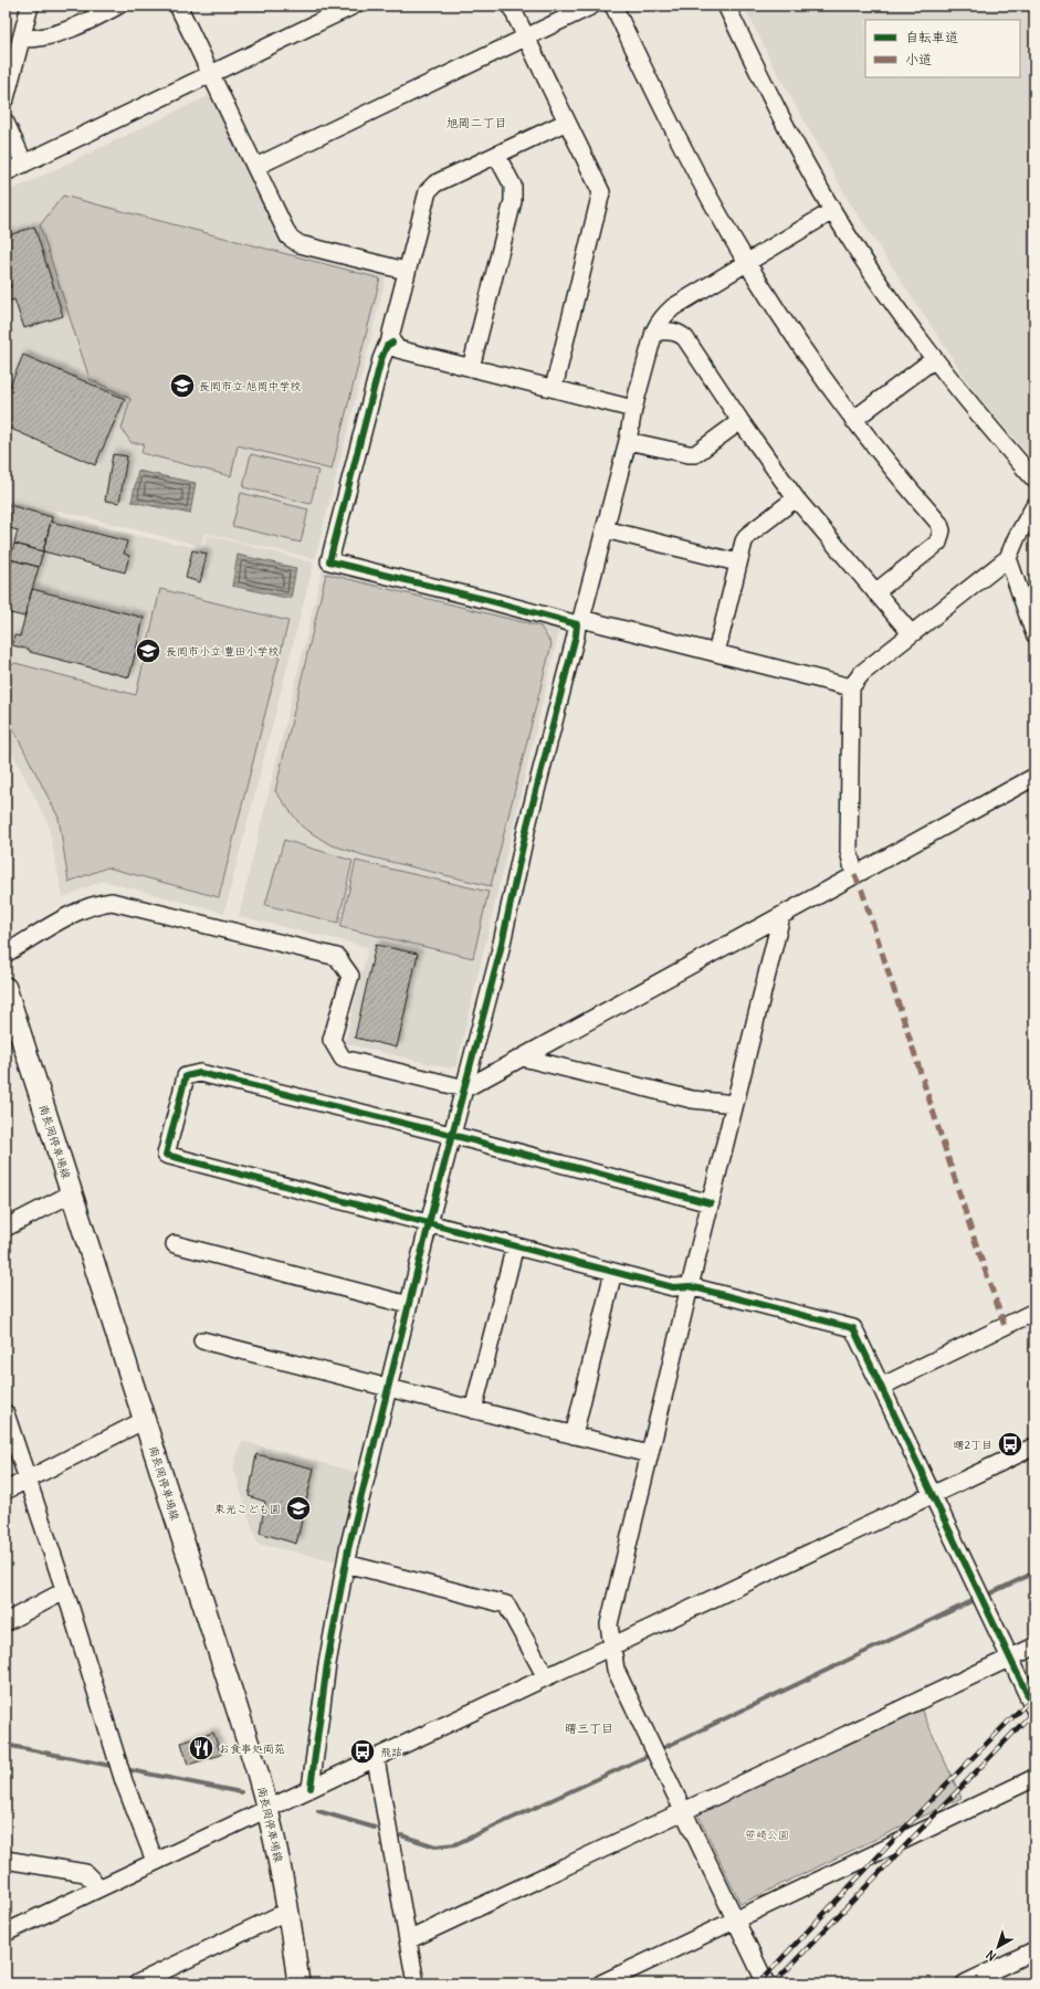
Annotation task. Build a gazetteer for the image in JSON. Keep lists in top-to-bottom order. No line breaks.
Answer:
{"streets":{"main road":["南長岡停車場線"]},"districts":["旭岡二丁目","曙三丁目"],"parks":["笹崎公園"],"places":{"school or university":["長岡市立 旭岡中学校","長岡市小立 豊田小学校","東光こども園"],"bus stop":["曙2丁目","飛詰"],"restaurant":["お食事処両苑"]},"legend":["自転車道","小道"],"north":"bottom left"}
